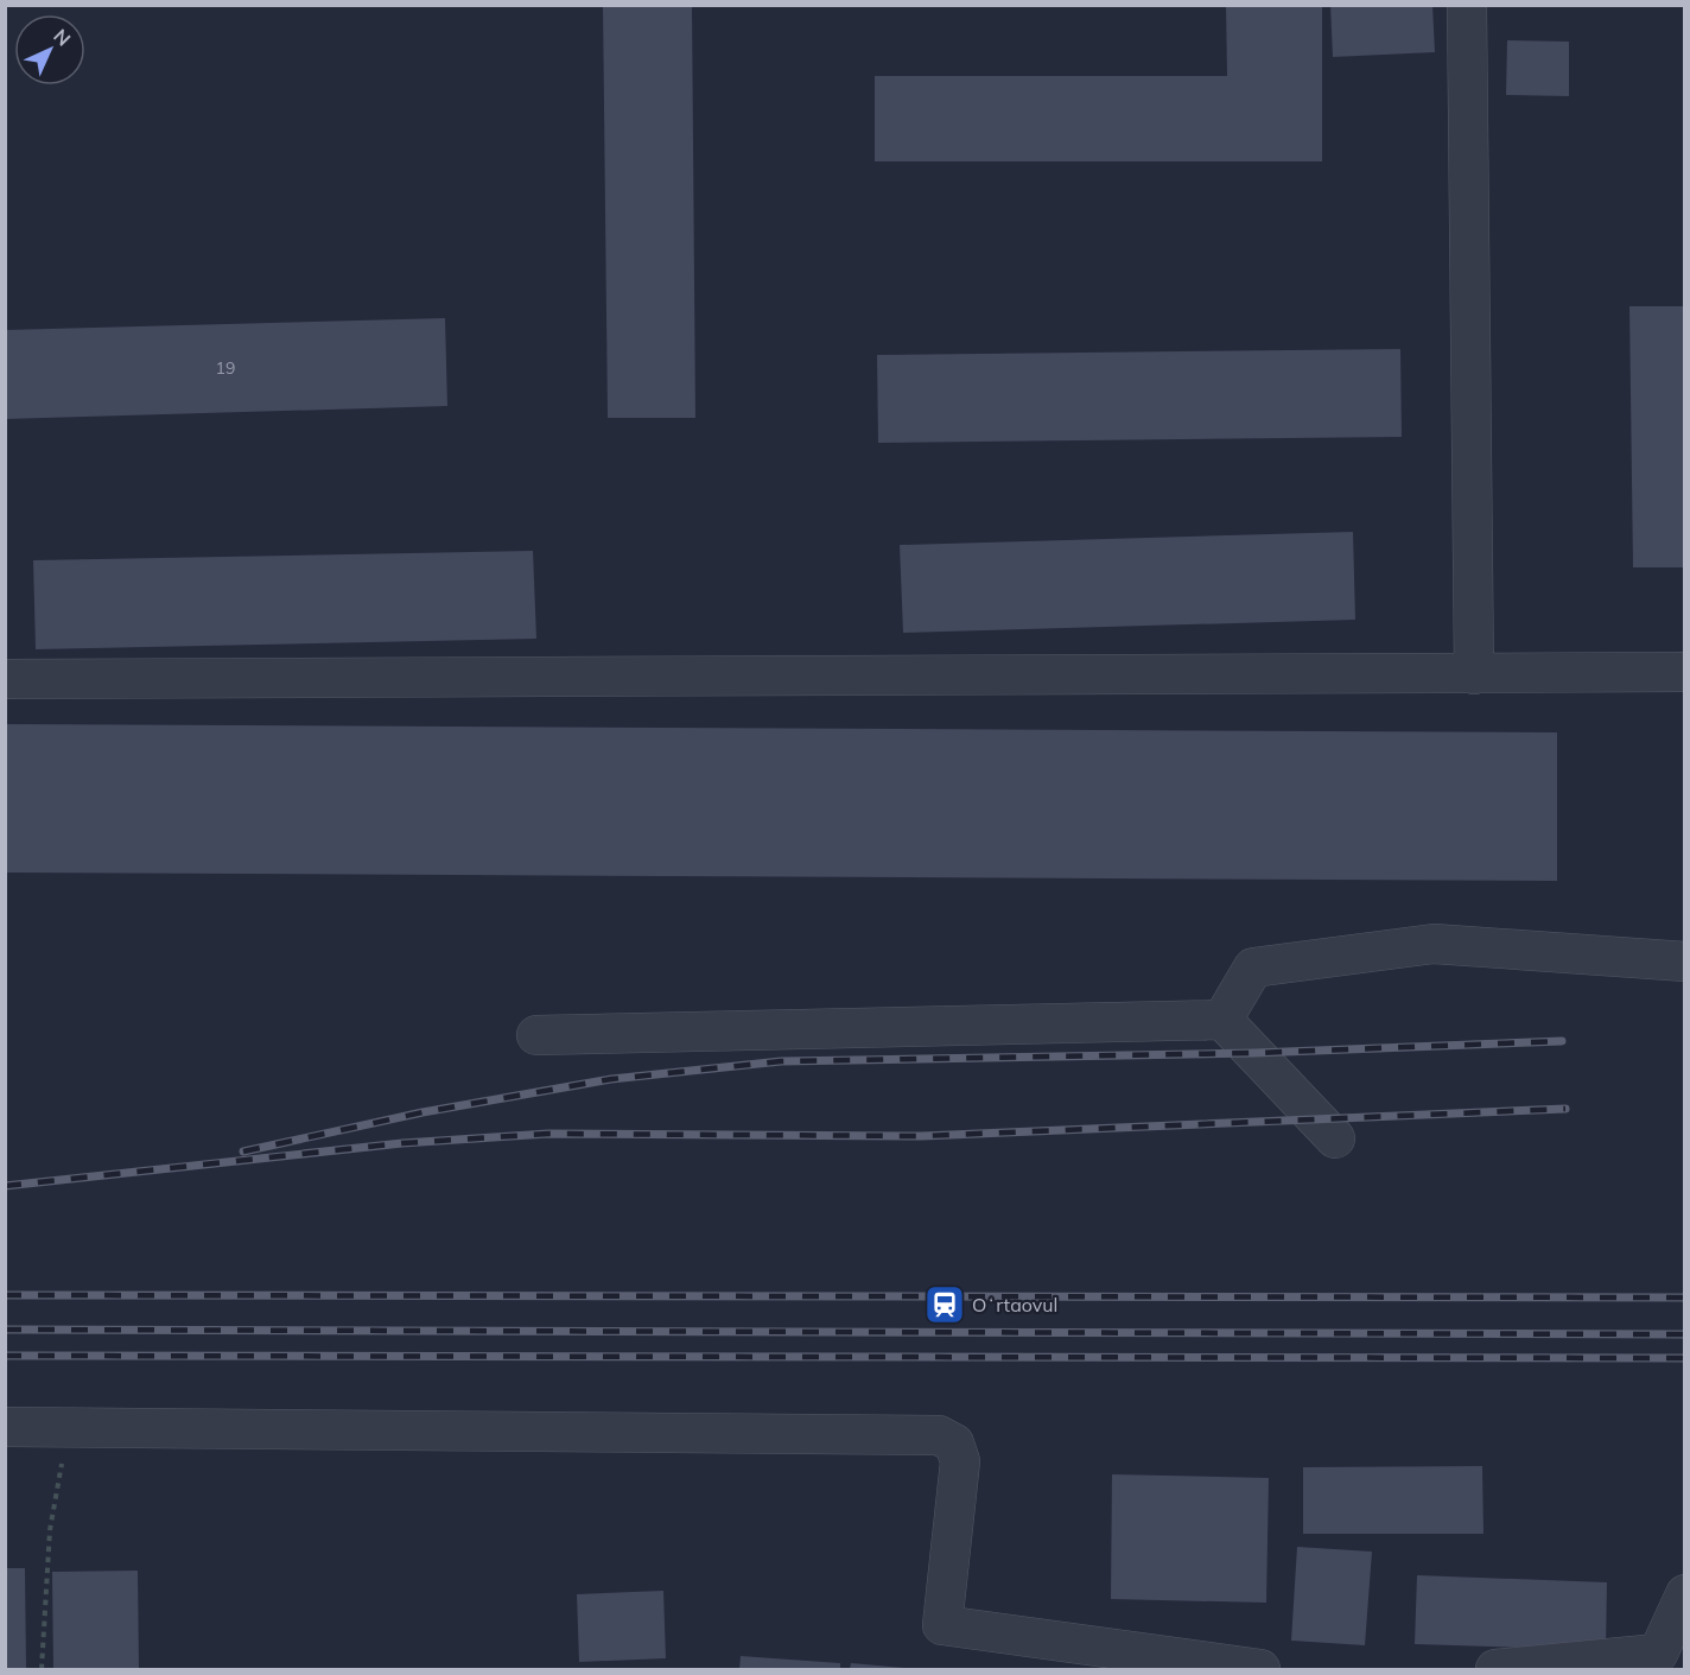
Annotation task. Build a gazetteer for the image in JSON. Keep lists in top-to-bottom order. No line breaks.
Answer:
{"places":{"station":["Oʻrtaovul"]},"house_numbers":["19"],"north":"top right"}
